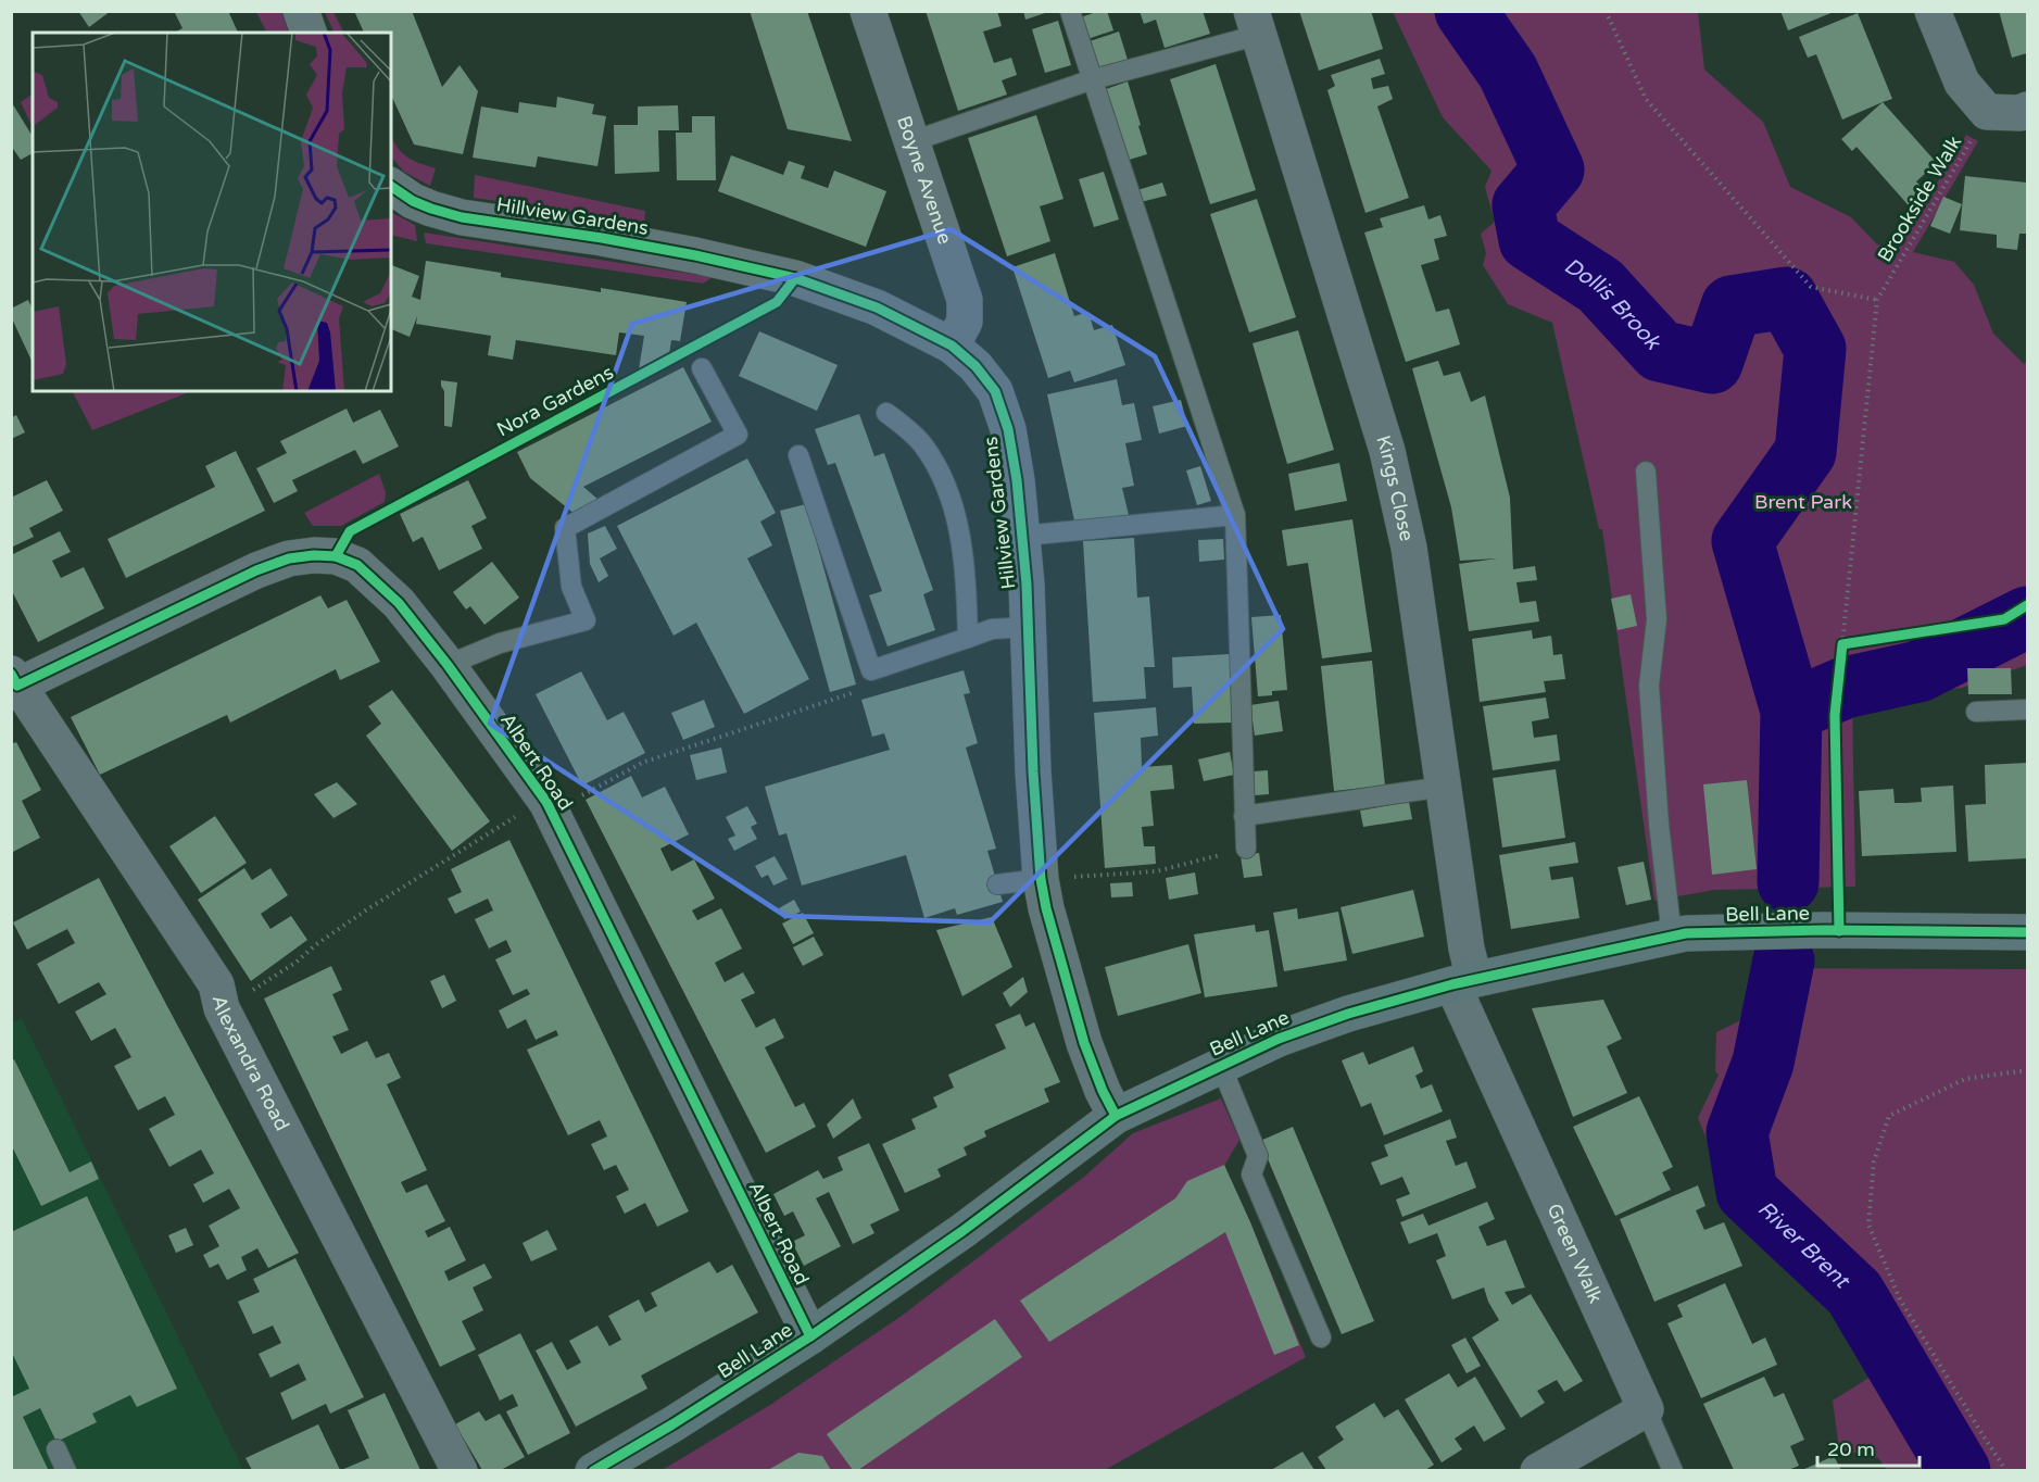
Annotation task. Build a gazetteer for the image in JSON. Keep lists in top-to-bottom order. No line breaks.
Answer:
{"streets":{"street":["Boyne Avenue","Hillview Gardens","Kings Close","Albert Road","Bell Lane","Alexandra Road","Green Walk"],"path":["Brookside Walk"],"cycle path":["Nora Gardens"]},"crossings":[["Boyne Avenue","Hillview Gardens"],["Hillview Gardens","Bell Lane"],["Kings Close","Bell Lane"],["Kings Close","Green Walk"],["Albert Road","Bell Lane"],["Albert Road","Alexandra Road"],["Bell Lane","Green Walk"]],"water":["Dollis Brook","River Brent"],"parks":["Brent Park"],"scale_bar":"20 m"}
